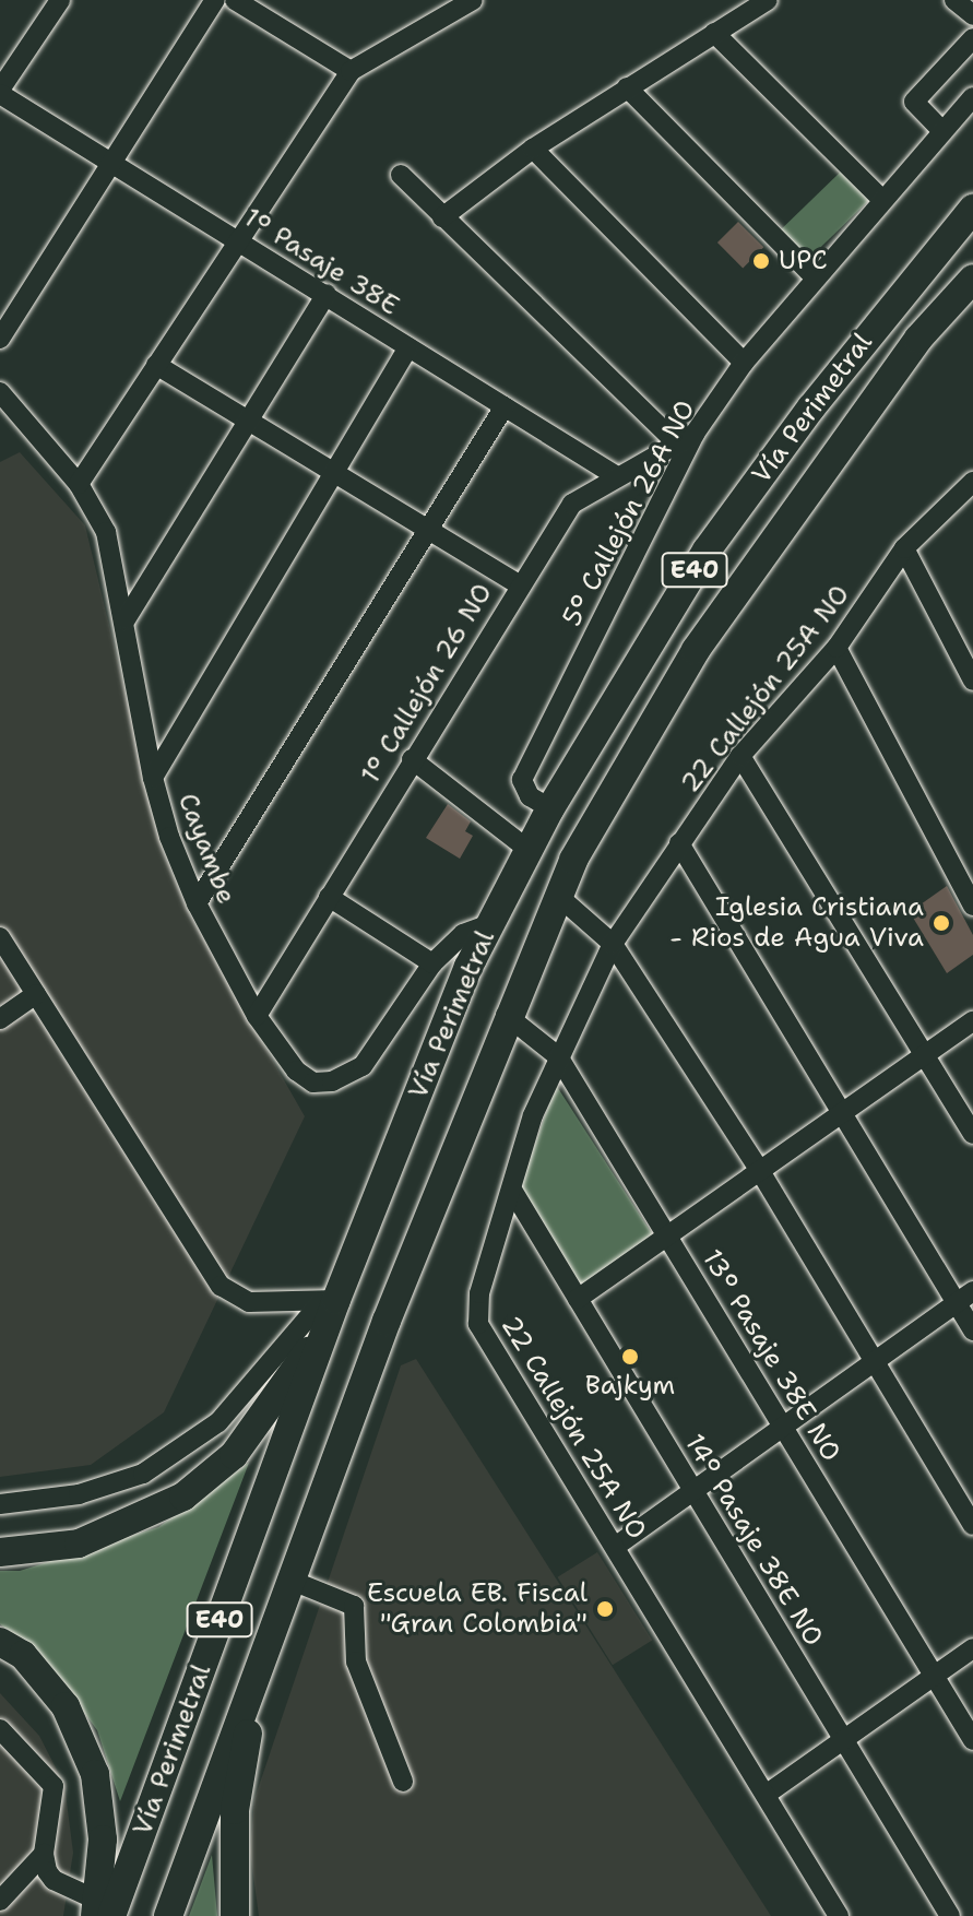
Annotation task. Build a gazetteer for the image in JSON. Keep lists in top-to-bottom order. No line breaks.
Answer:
{"streets":{"highway":["Vía Perimetral","E40"],"street":["1° Pasaje 38E","5° Callejón 26A NO","1° Callejón 26 NO","22 Callejón 25A NO","Cayambe","13° Pasaje 38E NO","14° Pasaje 38E NO"]},"crossings":[["1° Pasaje 38E","1° Callejón 26 NO"],["Vía Perimetral","5° Callejón 26A NO"],["Vía Perimetral","Cayambe"],["Vía Perimetral","13° Pasaje 38E NO"],["5° Callejón 26A NO","1° Callejón 26 NO"],["1° Callejón 26 NO","Cayambe"],["22 Callejón 25A NO","13° Pasaje 38E NO"],["22 Callejón 25A NO","14° Pasaje 38E NO"]],"places":["UPC","Iglesia Cristiana - Rios de Agua Viva","Bajkym","Escuela EB. Fiscal \"Gran Colombia\""]}
